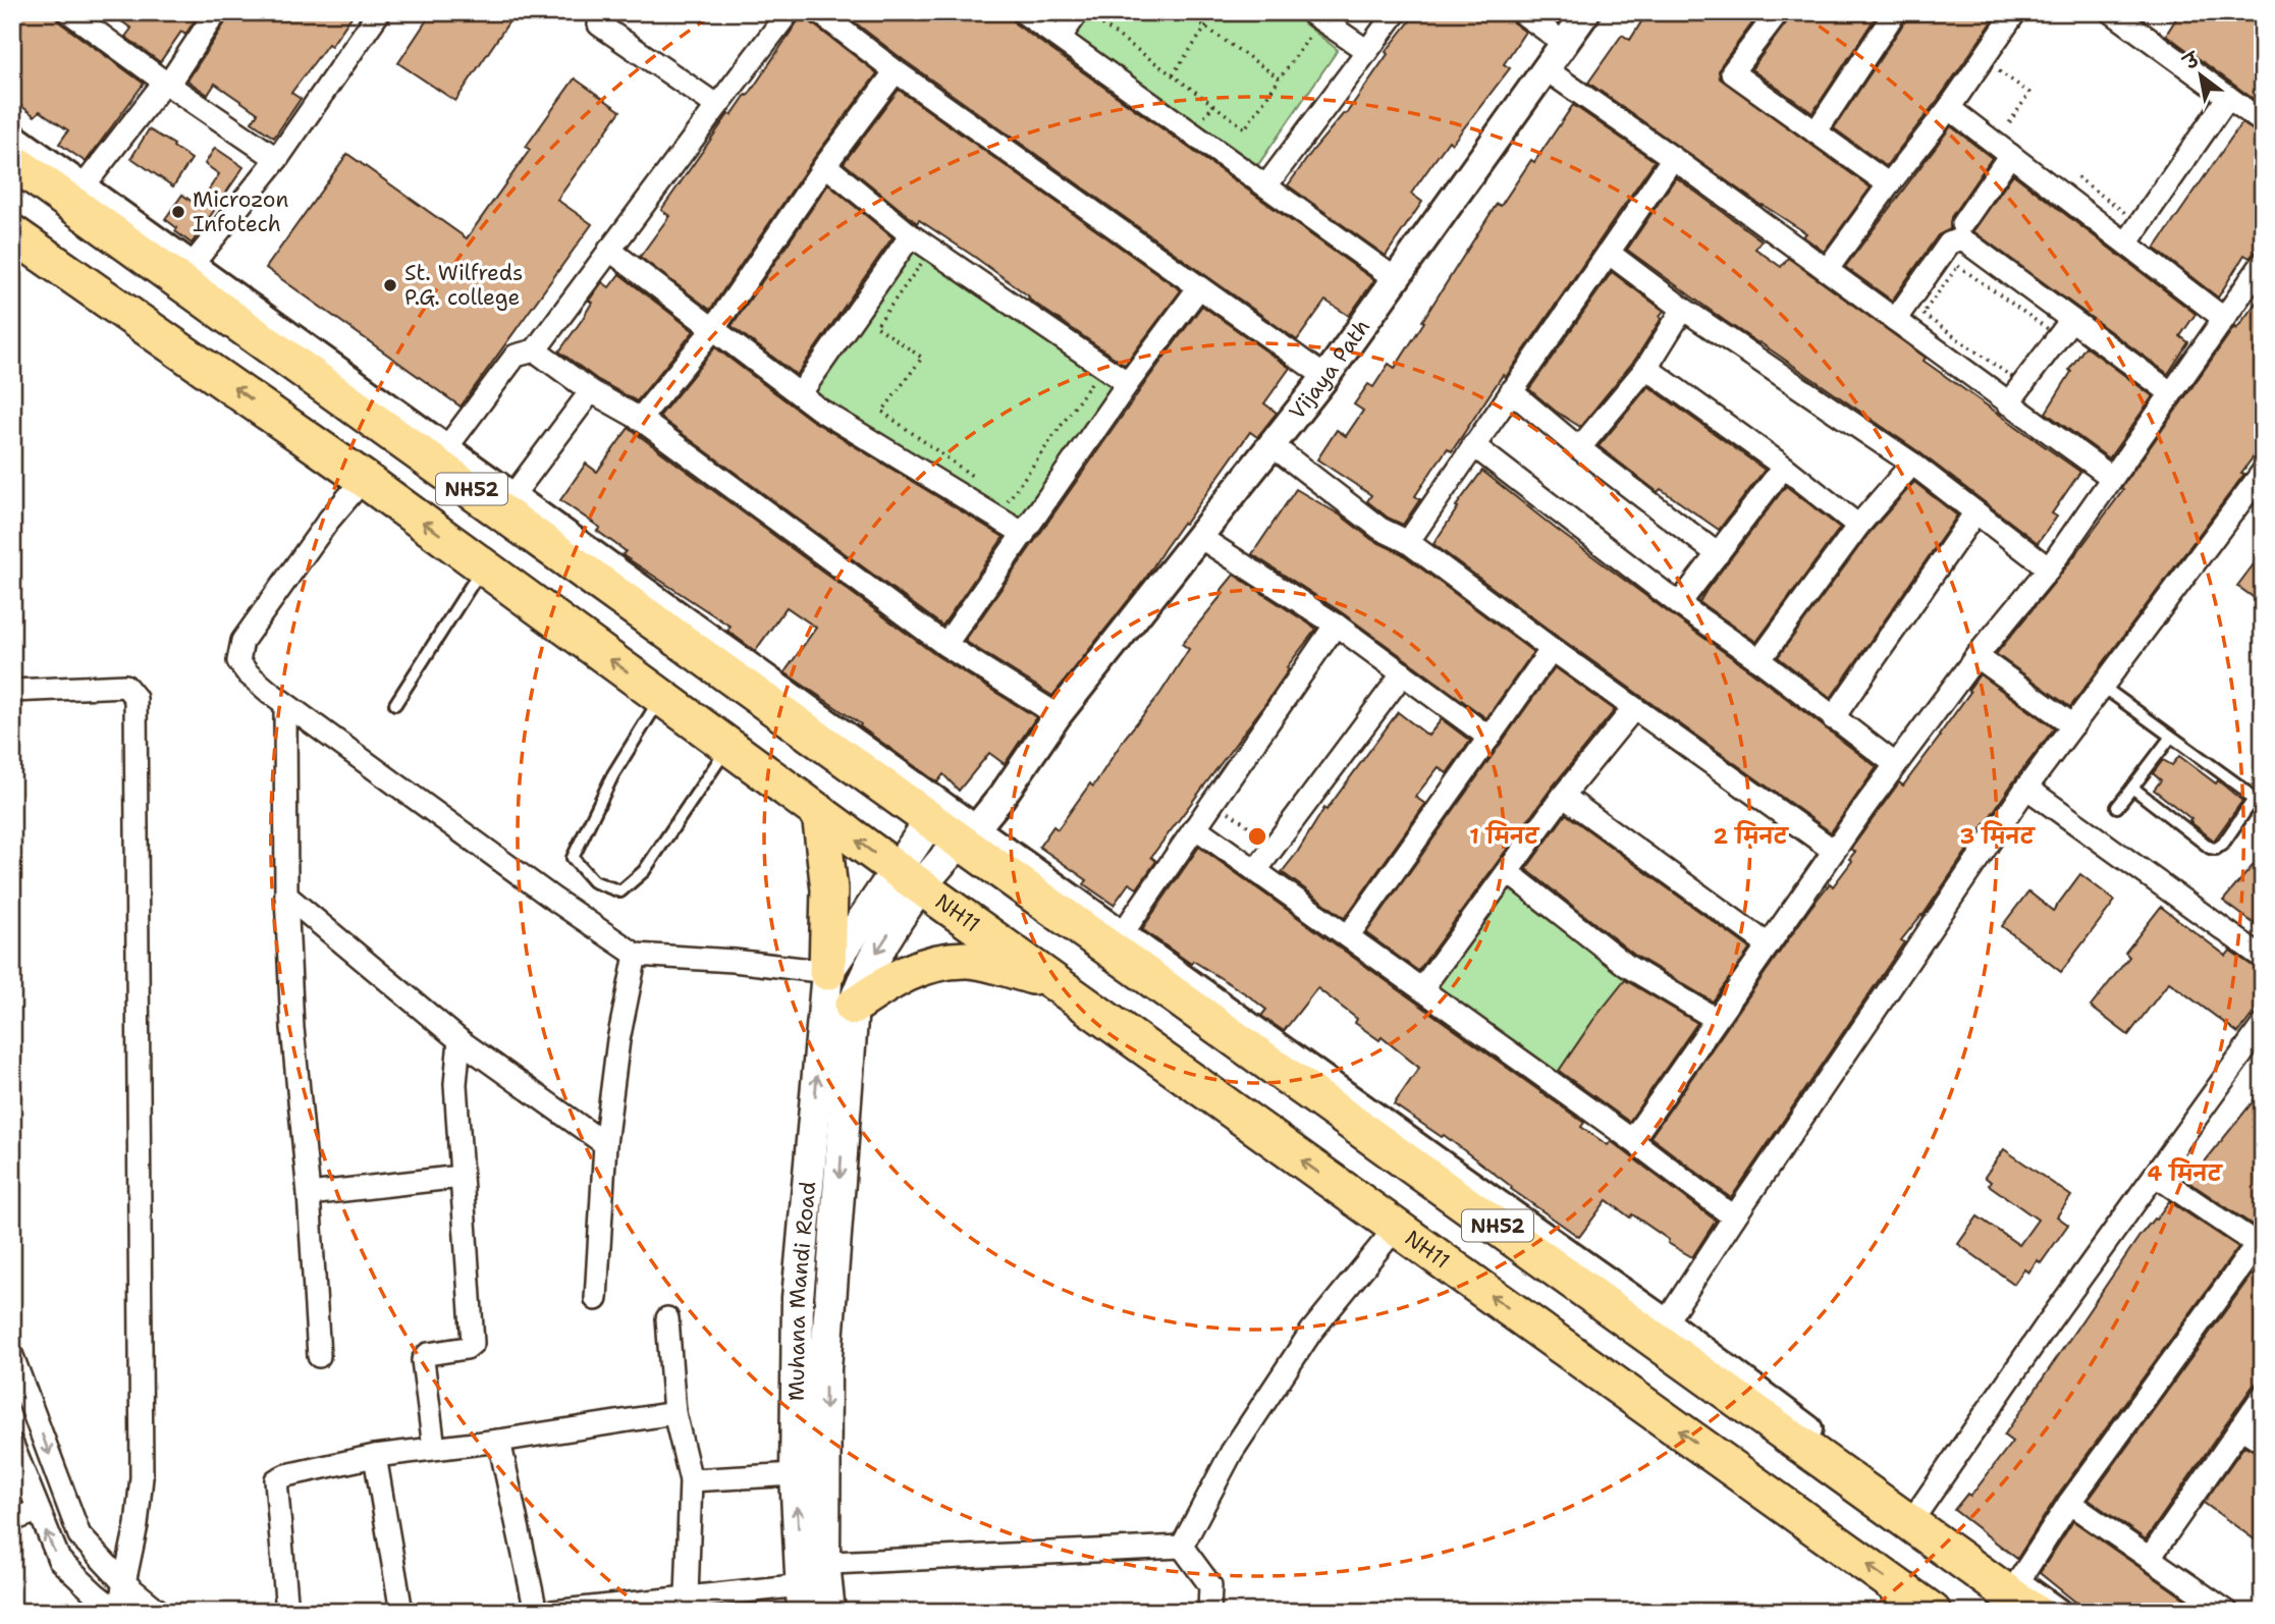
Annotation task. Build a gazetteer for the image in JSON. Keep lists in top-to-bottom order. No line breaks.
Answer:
{"streets":{"highway":["NH52","NH11"],"main road":["Muhana Mandi Road"],"street":["Vijaya Path"]},"crossings":[["Vijaya Path","NH52"],["NH52","NH11"]],"places":["Microzon Infotech","St. Wilfreds P.G. college"],"north":"top left","rings":["1 मिनट","2 मिनट","3 मिनट","4 मिनट"]}
